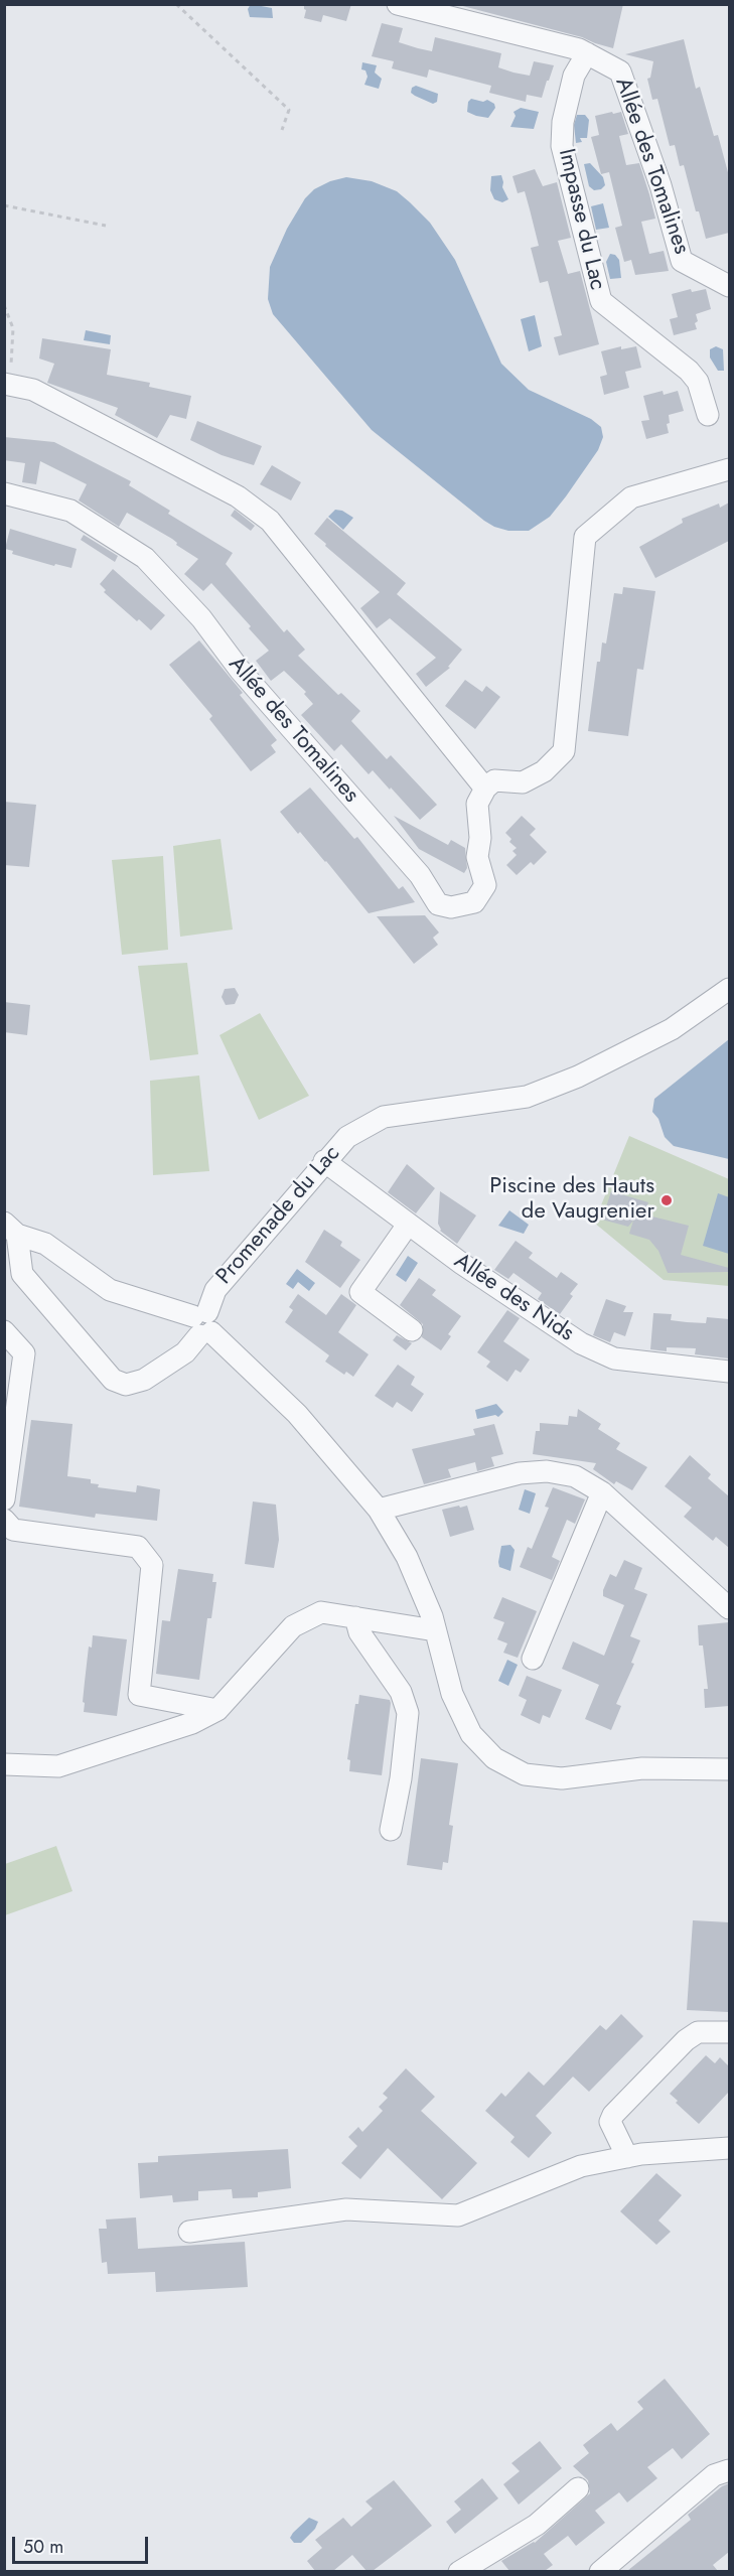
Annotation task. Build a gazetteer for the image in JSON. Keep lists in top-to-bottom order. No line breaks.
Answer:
{"streets":{"street":["Allée des Tomalines","Impasse du Lac","Promenade du Lac","Allée des Nids"]},"crossings":[["Allée des Tomalines","Impasse du Lac"],["Promenade du Lac","Allée des Nids"]],"places":["Piscine des Hauts de Vaugrenier"],"scale_bar":"50 m"}
